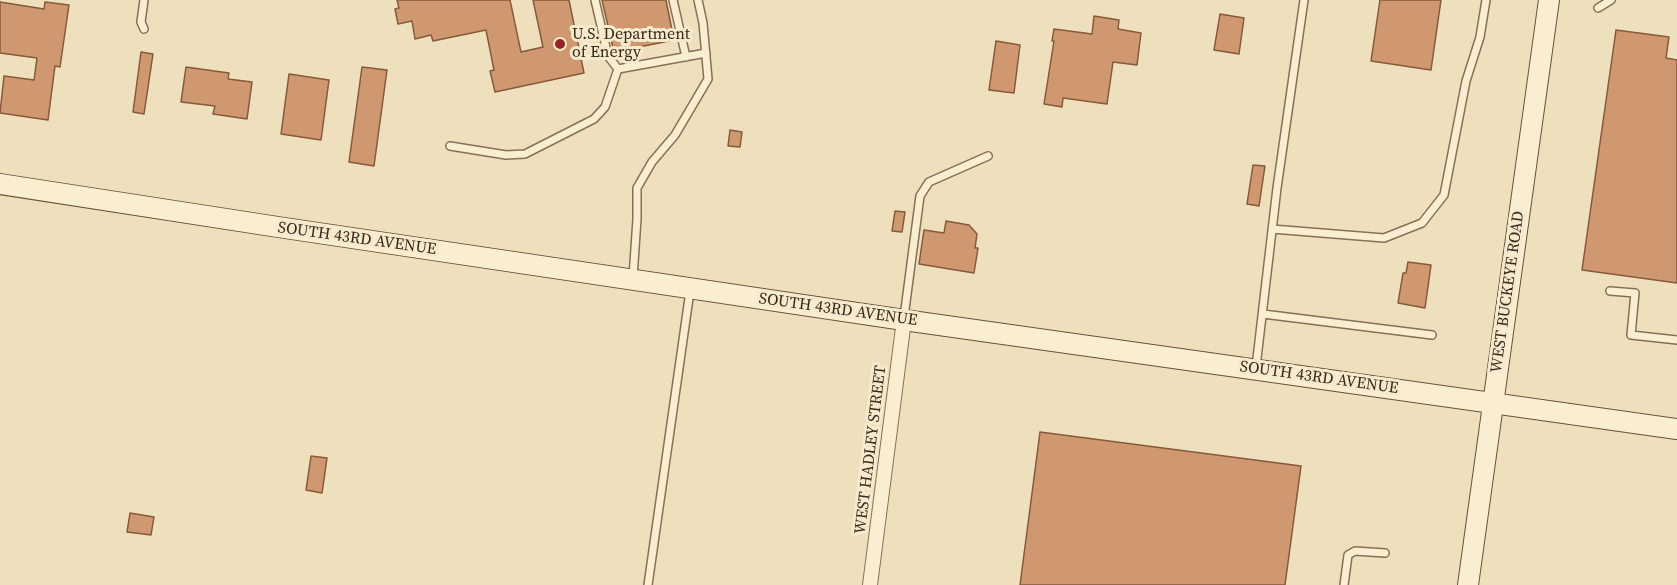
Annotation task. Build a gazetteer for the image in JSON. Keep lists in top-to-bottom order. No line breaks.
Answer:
{"streets":{"main road":["SOUTH 43RD AVENUE","WEST BUCKEYE ROAD"],"street":["WEST HADLEY STREET"]},"crossings":[["SOUTH 43RD AVENUE","WEST BUCKEYE ROAD"],["SOUTH 43RD AVENUE","WEST HADLEY STREET"]],"places":["U.S. Department of Energy"]}
